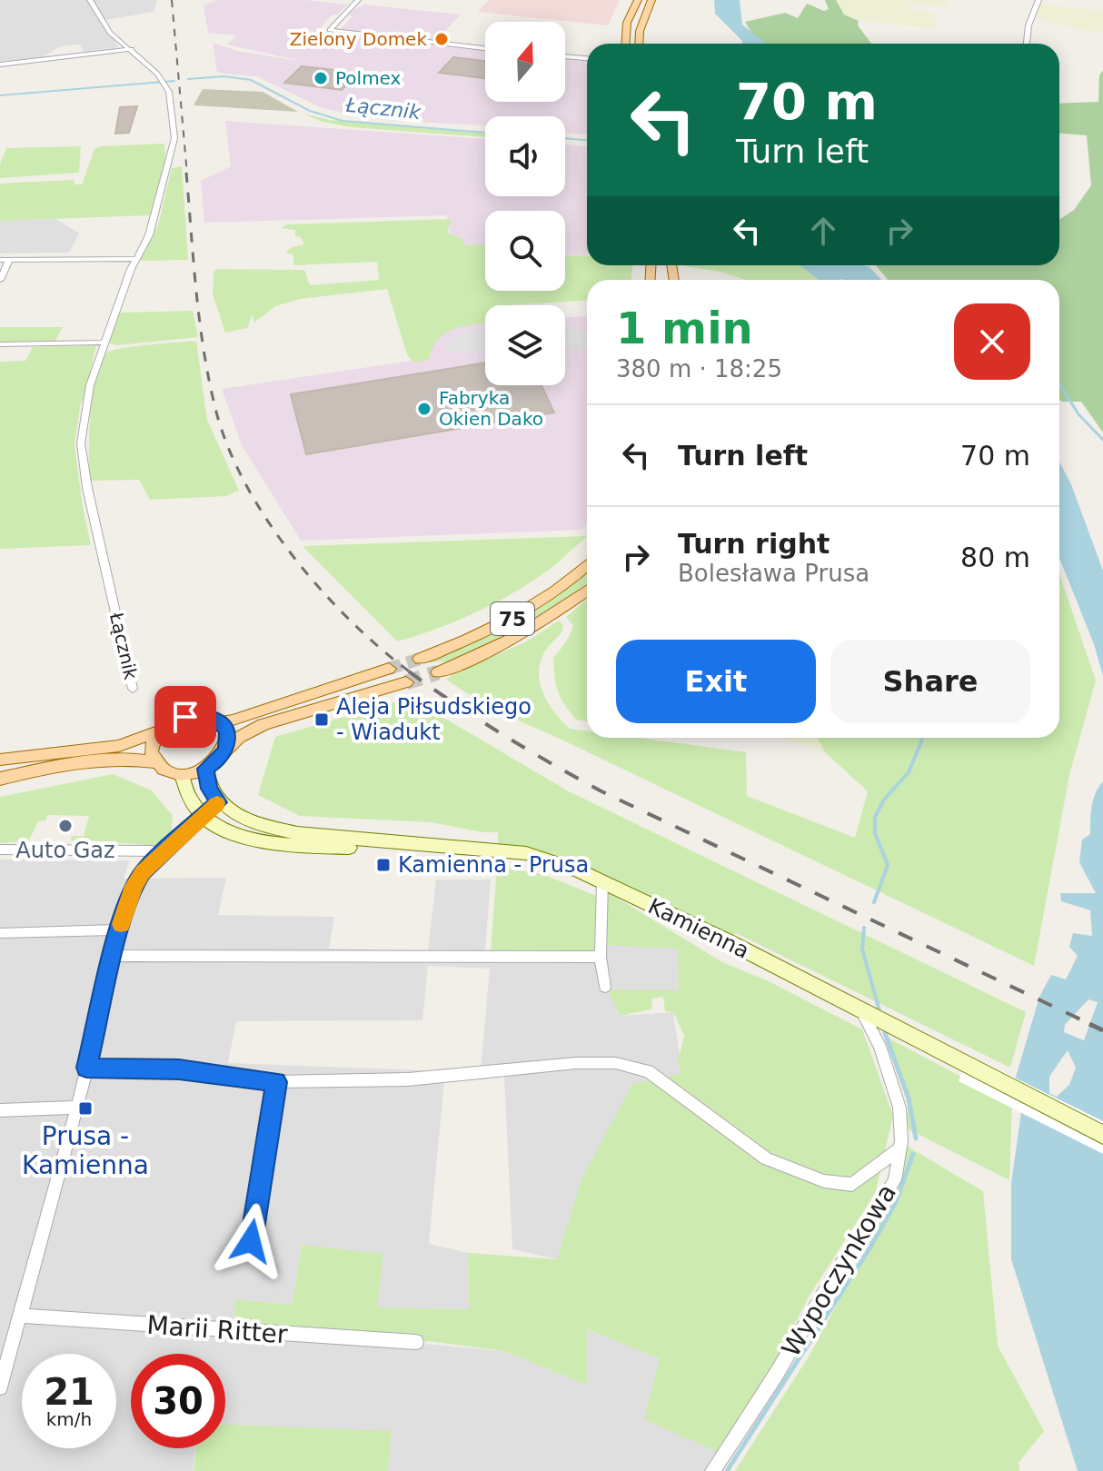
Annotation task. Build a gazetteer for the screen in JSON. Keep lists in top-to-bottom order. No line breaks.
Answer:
{"streets":{"main road":["75"],"street":["Łącznik","Kamienna","Wypoczynkowa","Marii Ritter"]},"crossings":[["Kamienna","Wypoczynkowa"]],"water":["Łącznik"],"places":{"other":["Zielony Domek","Polmex","Fabryka Okien Dako","Auto Gaz"],"transit":["Aleja Piłsudskiego - Wiadukt","Kamienna - Prusa","Prusa - Kamienna"]},"north":"top","page":{"turn":["70 m","Turn left"],"heading":["1 min","380 m · 18:25"],"list":[{"name":"Turn left","value":"70 m"},{"name":"Turn right","note":"Bolesława Prusa","value":"80 m"}],"buttons":["Exit","Share"],"speed":"21 km/h","limit":"30"}}
